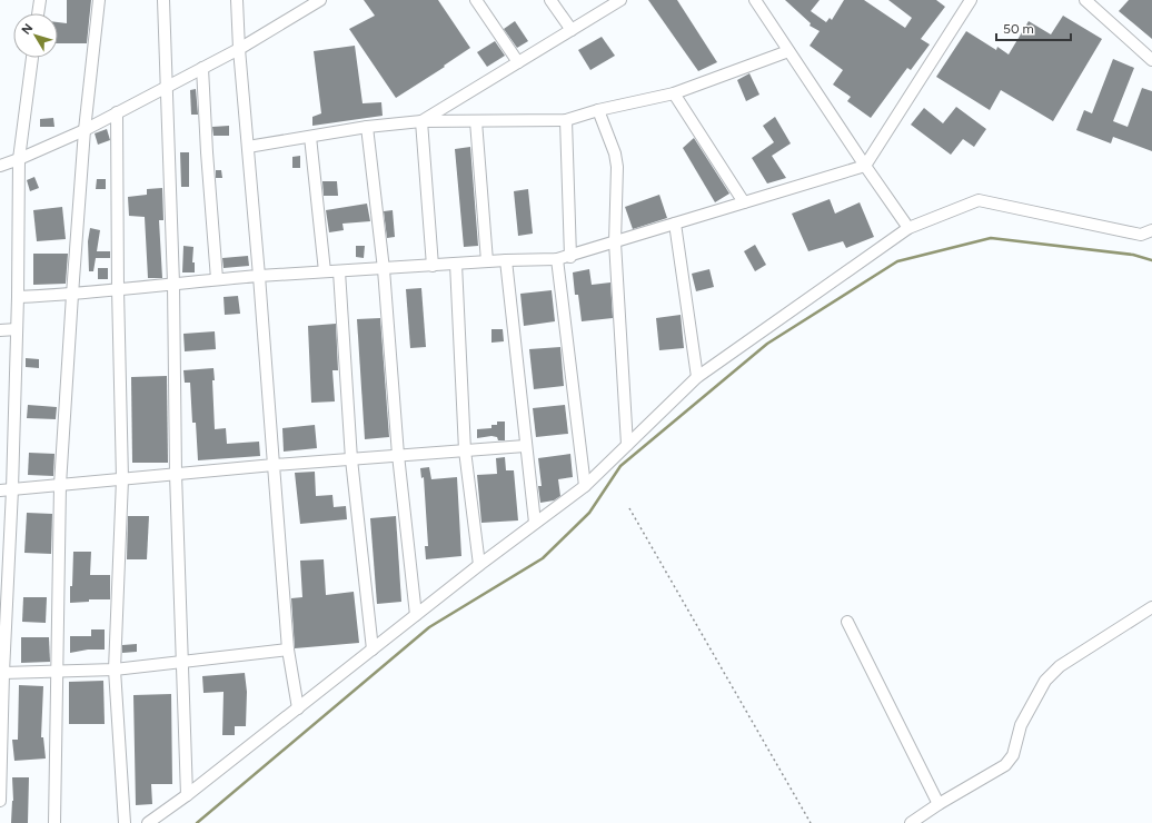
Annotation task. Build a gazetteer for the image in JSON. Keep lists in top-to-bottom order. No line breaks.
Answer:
{"scale_bar":"50 m","north":"top left"}
